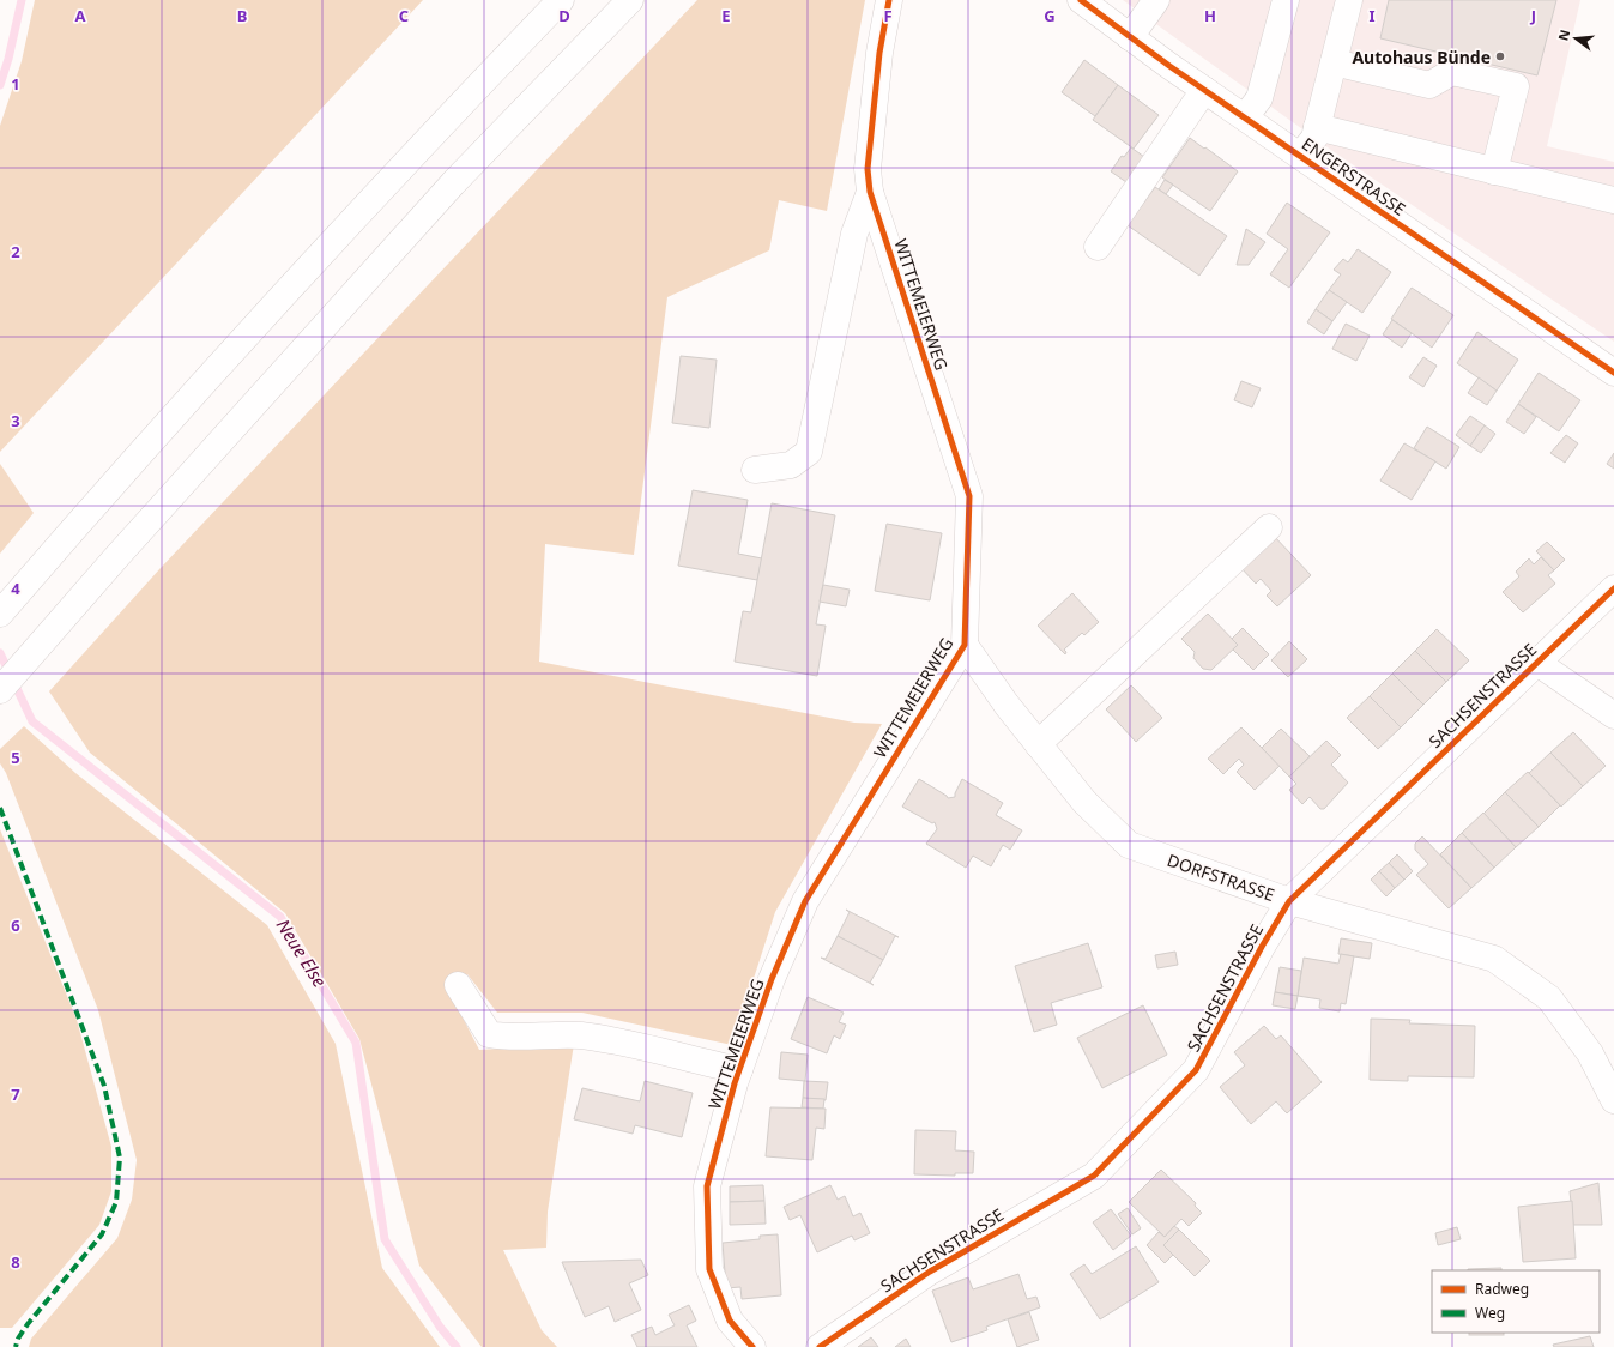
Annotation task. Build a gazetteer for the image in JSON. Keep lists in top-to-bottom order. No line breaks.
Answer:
{"streets":{"main road":["ENGERSTRASSE","WITTEMEIERWEG","SACHSENSTRASSE","DORFSTRASSE"]},"crossings":[["WITTEMEIERWEG","DORFSTRASSE"],["SACHSENSTRASSE","DORFSTRASSE"]],"water":["Neue Else"],"places":["Autohaus Bünde"],"legend":["Radweg","Weg"],"north":"left","grid":{"columns":["A","B","C","D","E","F","G","H","I","J"],"rows":["1","2","3","4","5","6","7","8"]}}
